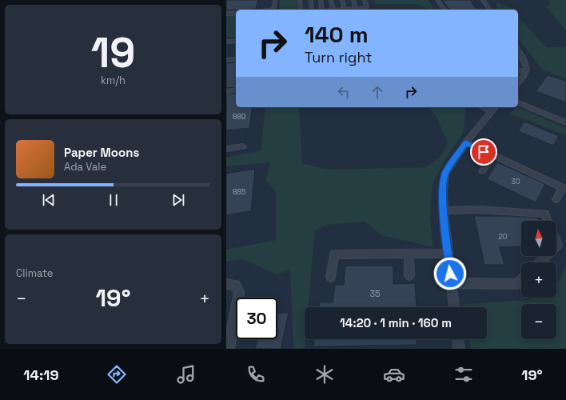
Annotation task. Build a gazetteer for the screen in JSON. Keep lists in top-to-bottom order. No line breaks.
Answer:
{"house_numbers":["889","30","885","20","35"],"north":"top","page":{"tile":[["19","km/h"],"Climate"],"turn":["140 m","Turn right"],"song":["Paper Moons","Ada Vale"],"map_buttons":["+","−"],"heat":["−","19°","+"],"limit":"30","trip":"14:20 · 1 min · 160 m","tabs":["14:19","19°"]}}
